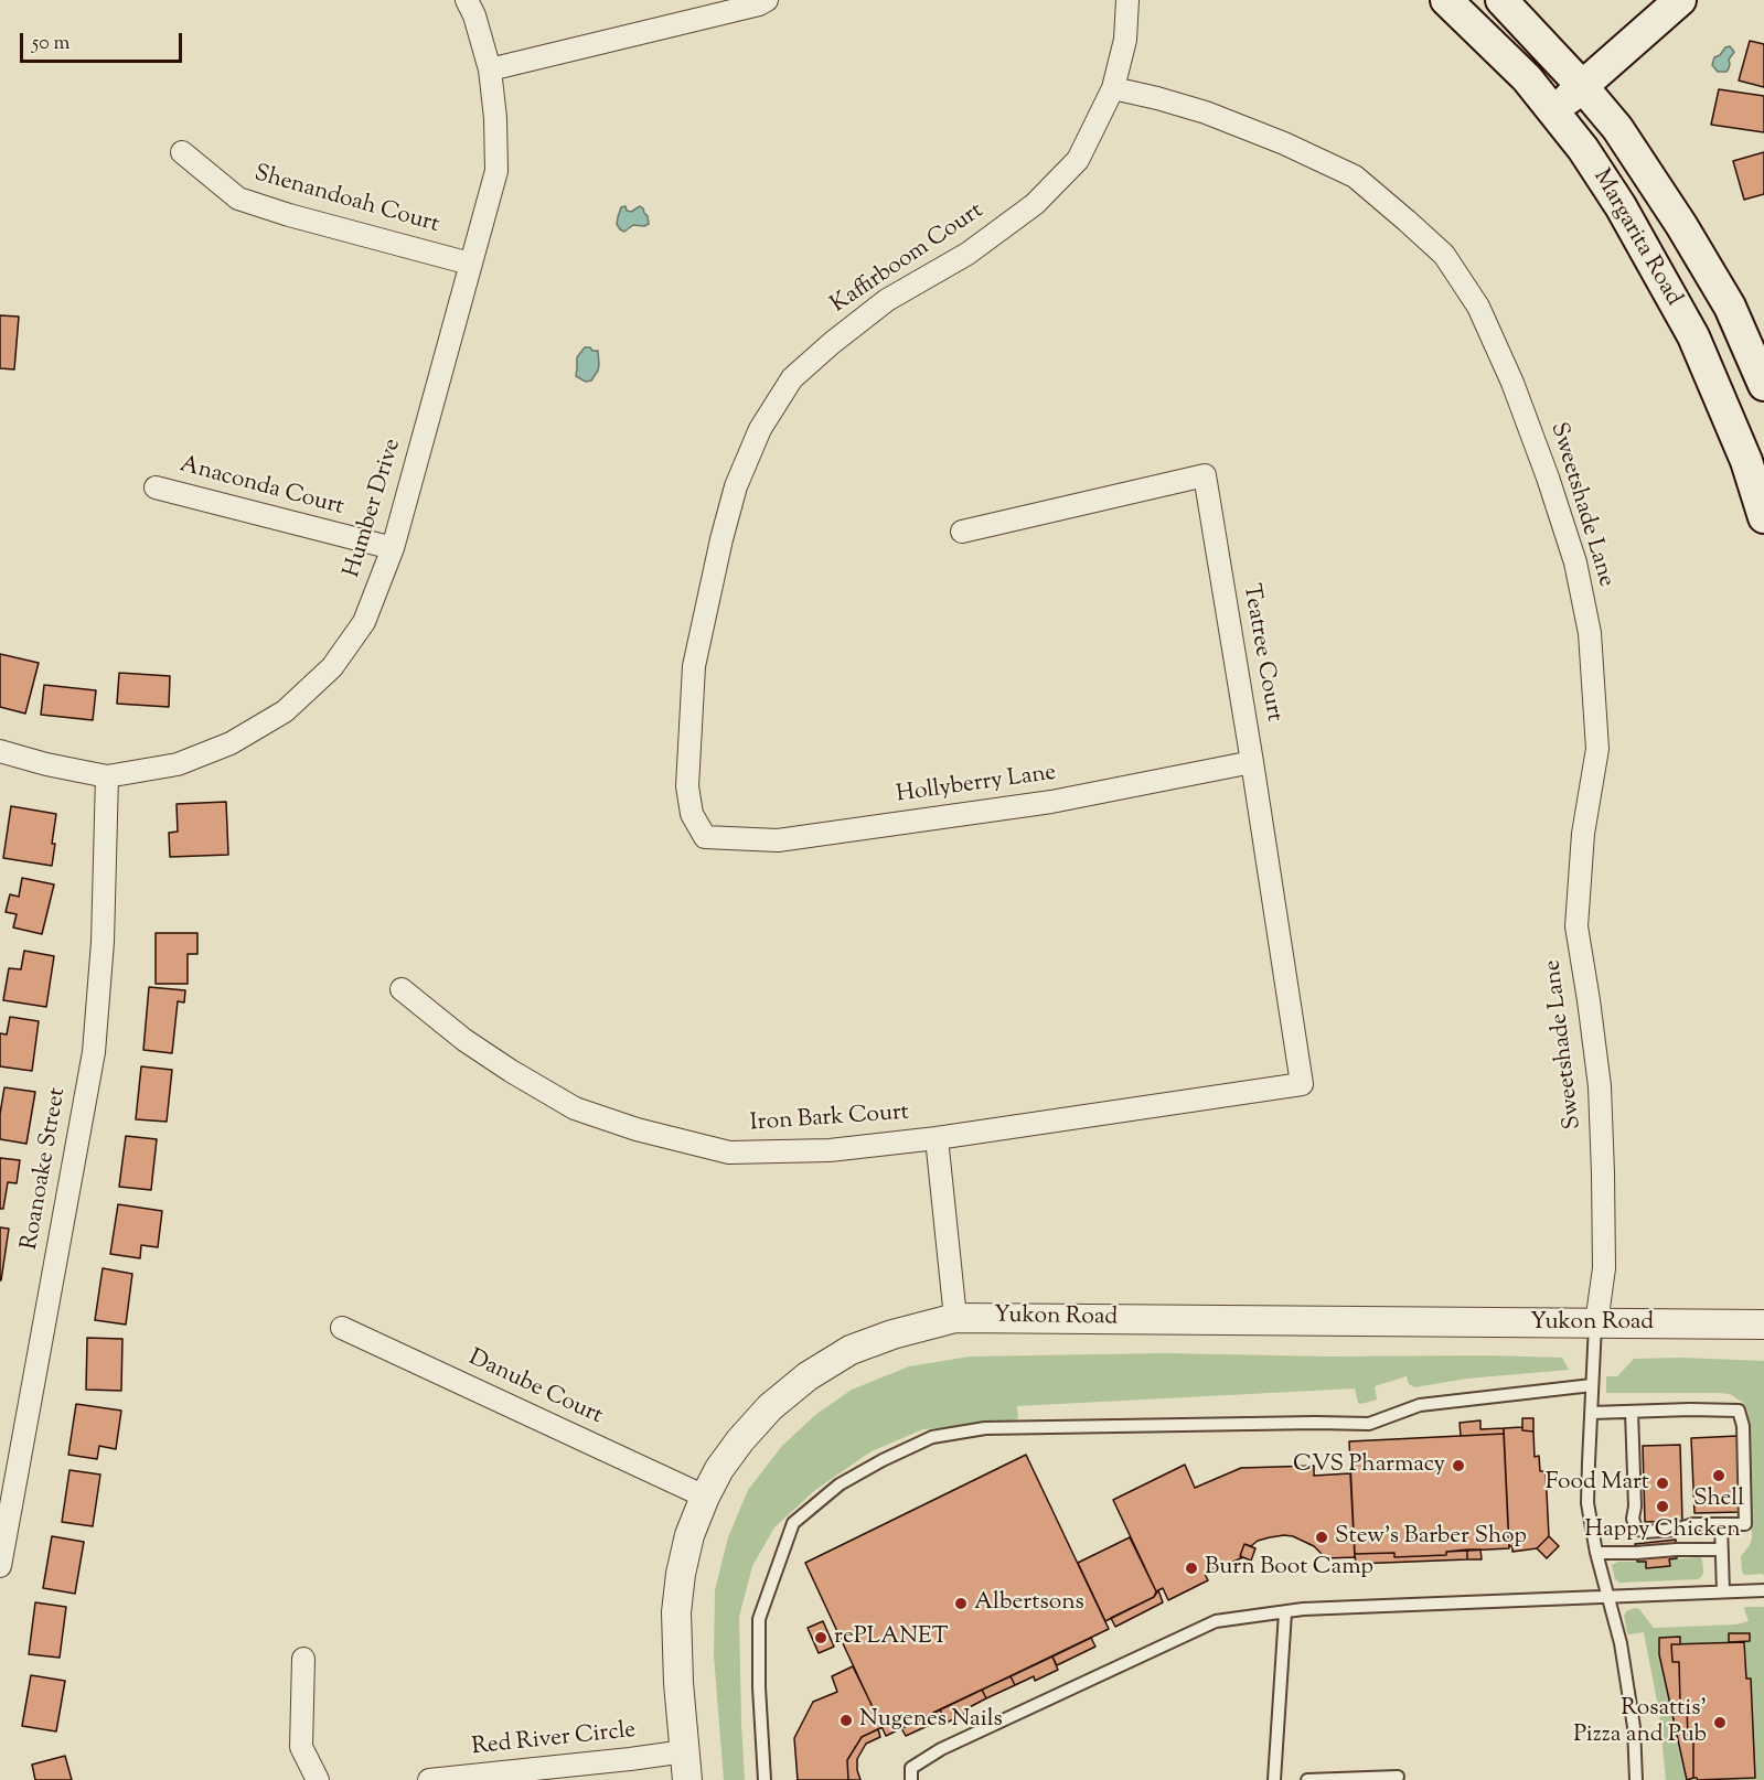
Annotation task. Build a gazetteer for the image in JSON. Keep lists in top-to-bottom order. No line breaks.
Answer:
{"streets":{"main road":["Margarita Road"],"street":["Shenandoah Court","Kaffirboom Court","Anaconda Court","Sweetshade Lane","Humber Drive","Teatree Court","Hollyberry Lane","Iron Bark Court","Roanoake Street","Yukon Road","Danube Court","Red River Circle"]},"crossings":[["Shenandoah Court","Humber Drive"],["Kaffirboom Court","Sweetshade Lane"],["Kaffirboom Court","Hollyberry Lane"],["Anaconda Court","Humber Drive"],["Sweetshade Lane","Yukon Road"],["Humber Drive","Roanoake Street"],["Teatree Court","Hollyberry Lane"],["Teatree Court","Iron Bark Court"],["Yukon Road","Danube Court"],["Yukon Road","Red River Circle"]],"places":["CVS Pharmacy","Shell","Food Mart","Happy Chicken","Stew's Barber Shop","Burn Boot Camp","Albertsons","rePLANET","Nugenes Nails","Rosattis' Pizza and Pub"],"scale_bar":"50 m"}
